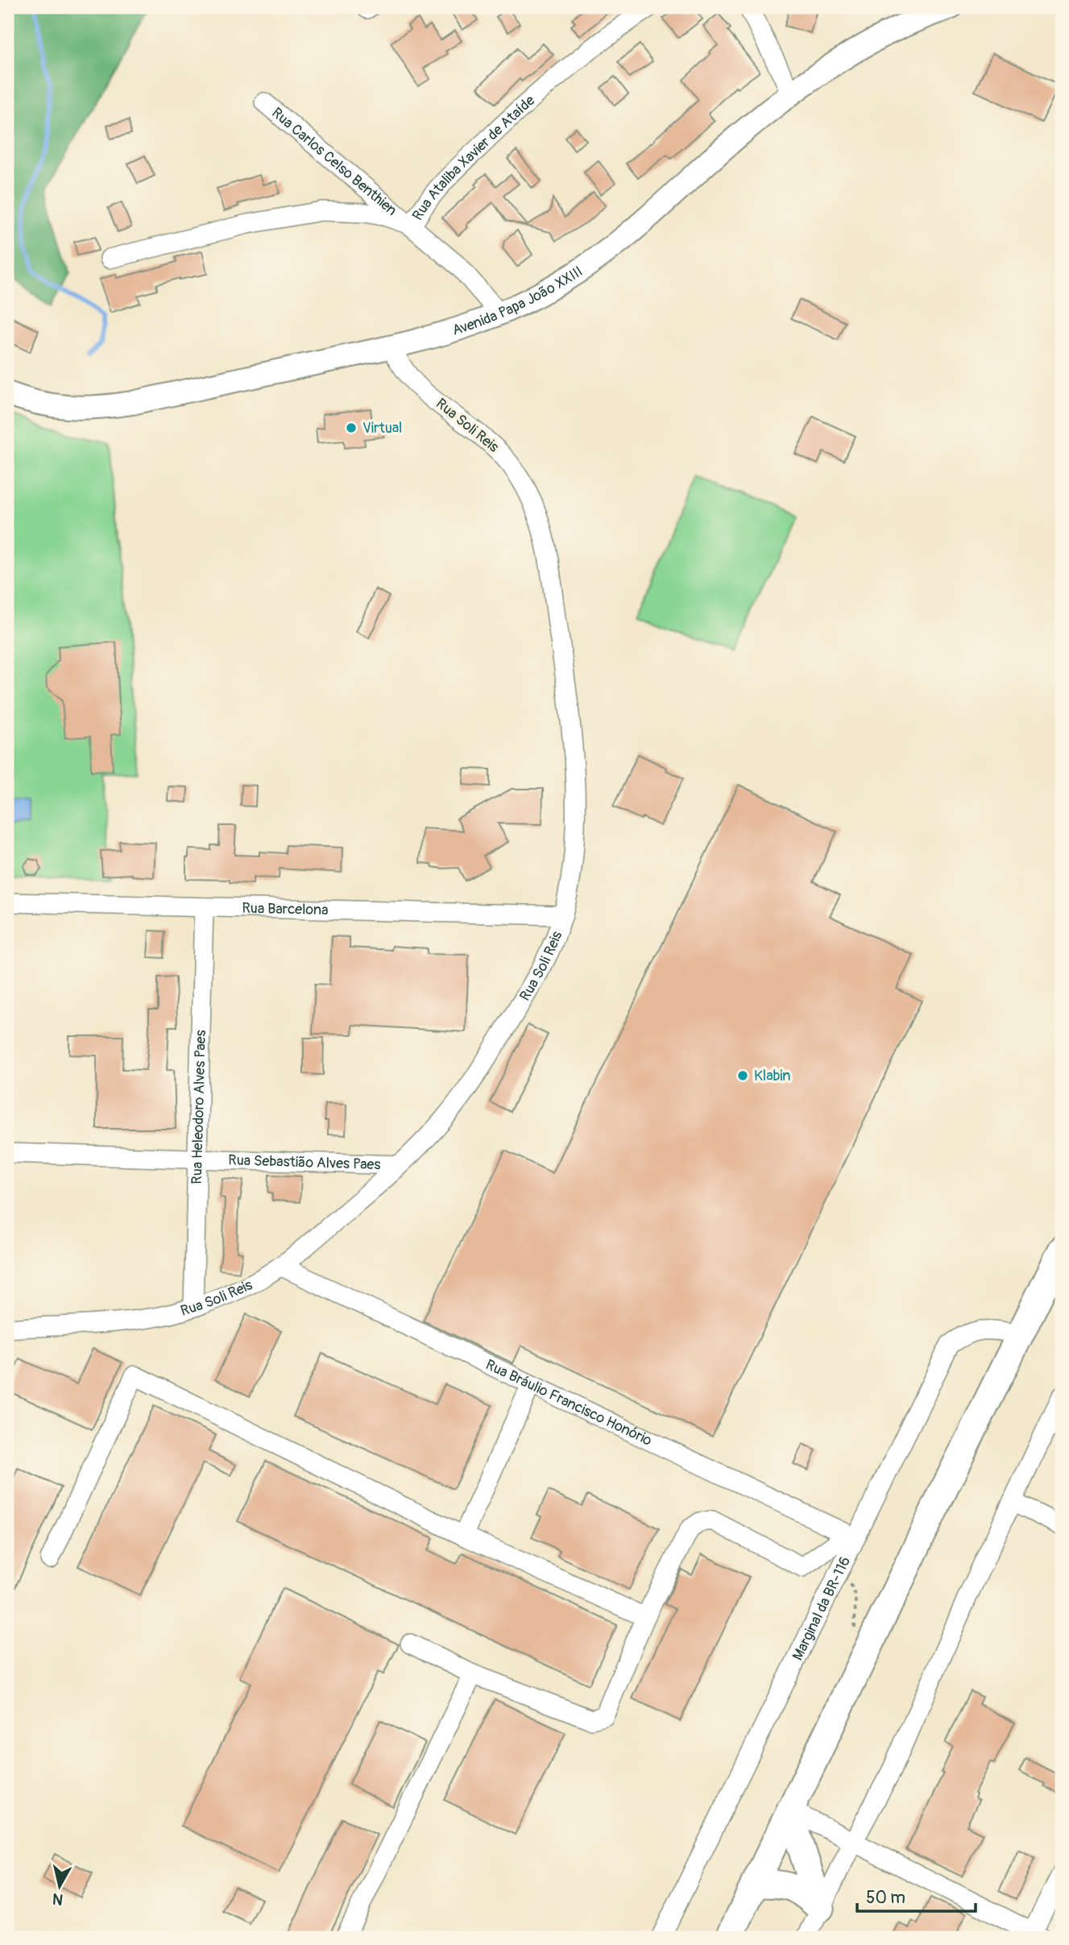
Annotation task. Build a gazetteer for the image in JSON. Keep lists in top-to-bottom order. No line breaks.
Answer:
{"streets":{"main road":["Avenida Papa João XXIII"],"street":["Rua Ataliba Xavier de Ataíde","Rua Carlos Celso Benthien","Rua Soli Reis","Rua Barcelona","Rua Heleodoro Alves Paes","Rua Sebastião Alves Paes","Rua Bráulio Francisco Honório","Marginal da BR-116"]},"crossings":[["Rua Ataliba Xavier de Ataíde","Rua Carlos Celso Benthien"],["Rua Carlos Celso Benthien","Avenida Papa João XXIII"],["Avenida Papa João XXIII","Rua Soli Reis"],["Rua Soli Reis","Rua Barcelona"],["Rua Soli Reis","Rua Heleodoro Alves Paes"],["Rua Soli Reis","Rua Sebastião Alves Paes"],["Rua Soli Reis","Rua Bráulio Francisco Honório"],["Rua Barcelona","Rua Heleodoro Alves Paes"],["Rua Heleodoro Alves Paes","Rua Sebastião Alves Paes"],["Rua Bráulio Francisco Honório","Marginal da BR-116"]],"places":["Virtual","Klabin"],"scale_bar":"50 m","north":"bottom"}
